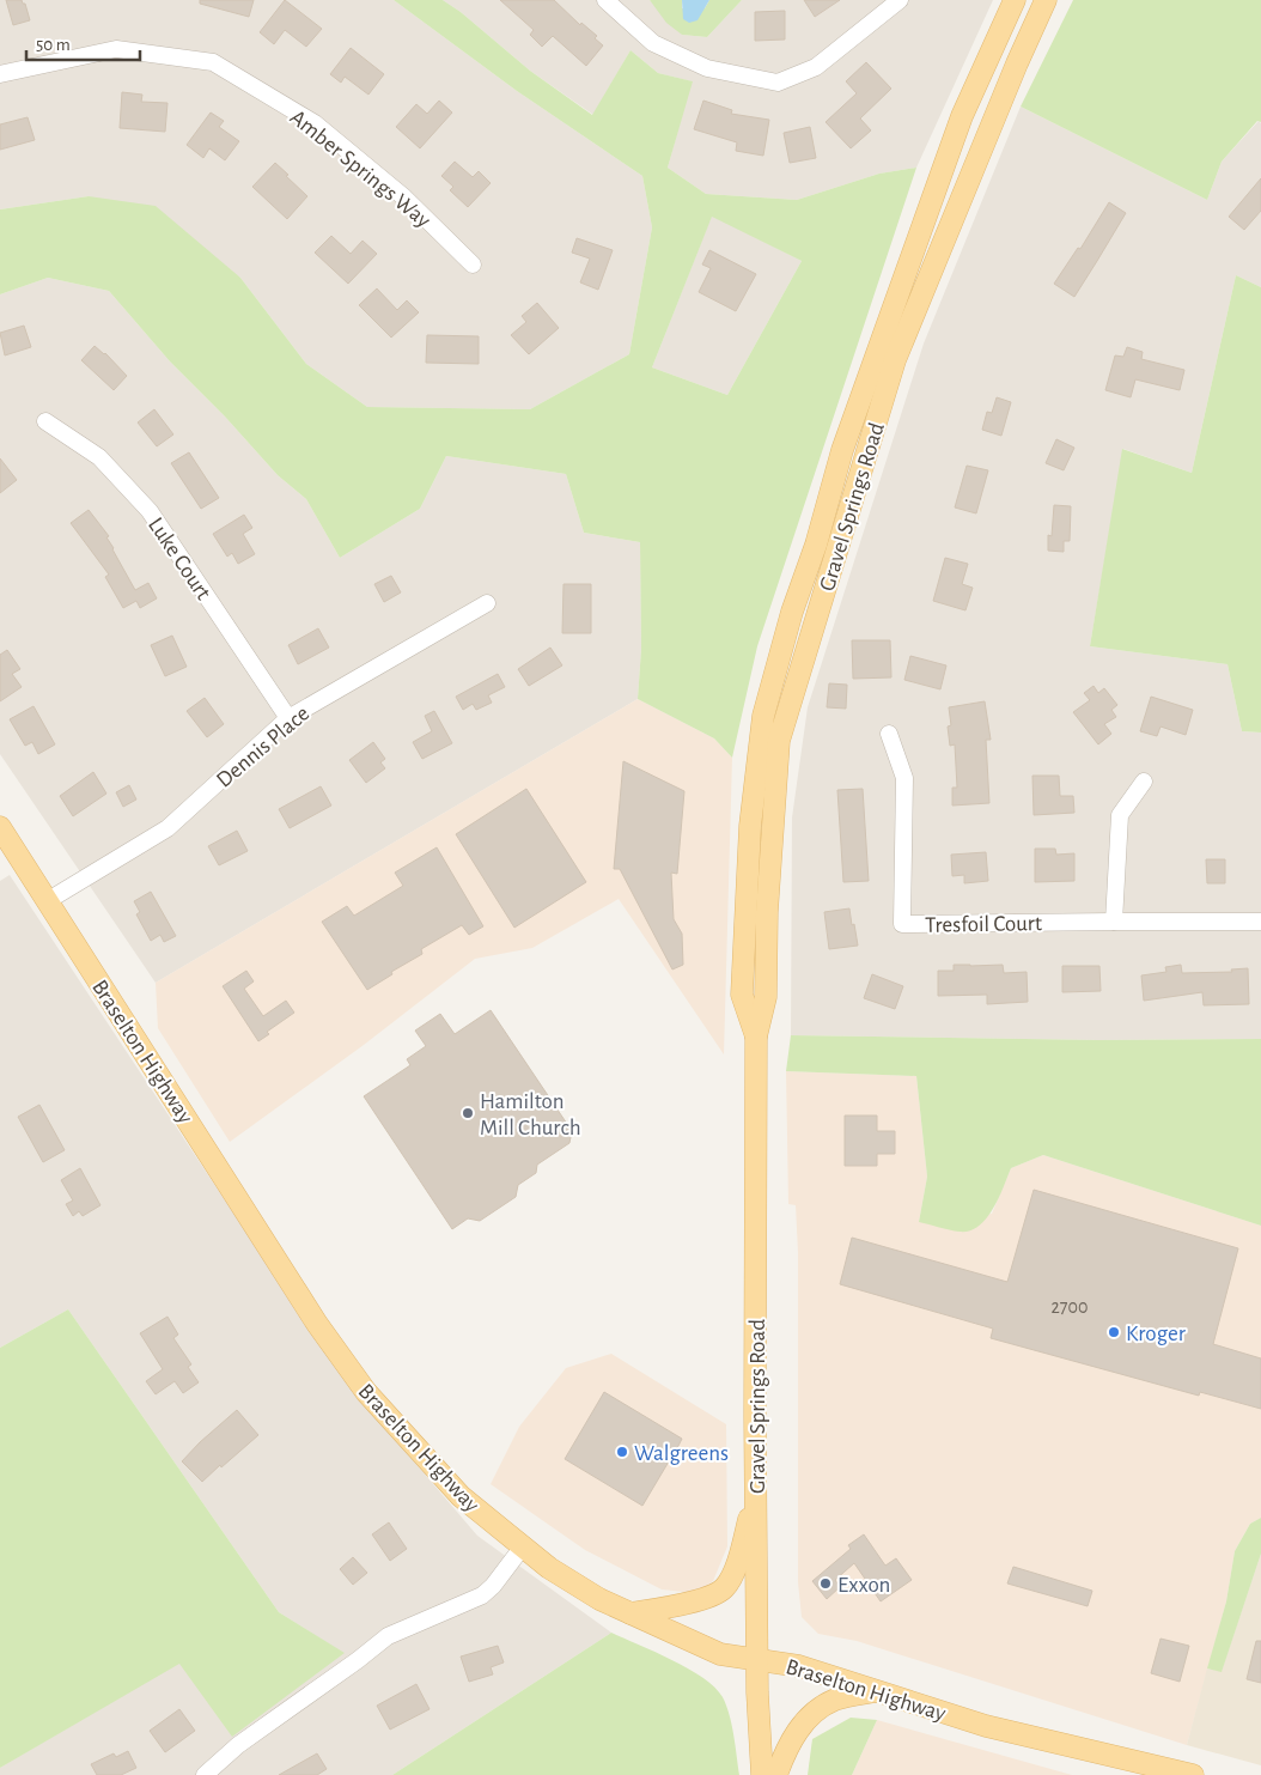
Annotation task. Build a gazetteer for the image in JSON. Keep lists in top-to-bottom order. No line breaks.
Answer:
{"streets":{"main road":["Gravel Springs Road","Braselton Highway"],"street":["Amber Springs Way","Luke Court","Dennis Place","Tresfoil Court"]},"crossings":[["Gravel Springs Road","Braselton Highway"],["Luke Court","Dennis Place"],["Dennis Place","Braselton Highway"]],"places":["Hamilton Mill Church","Kroger","Walgreens","Exxon"],"house_numbers":["2700"],"scale_bar":"50 m"}
